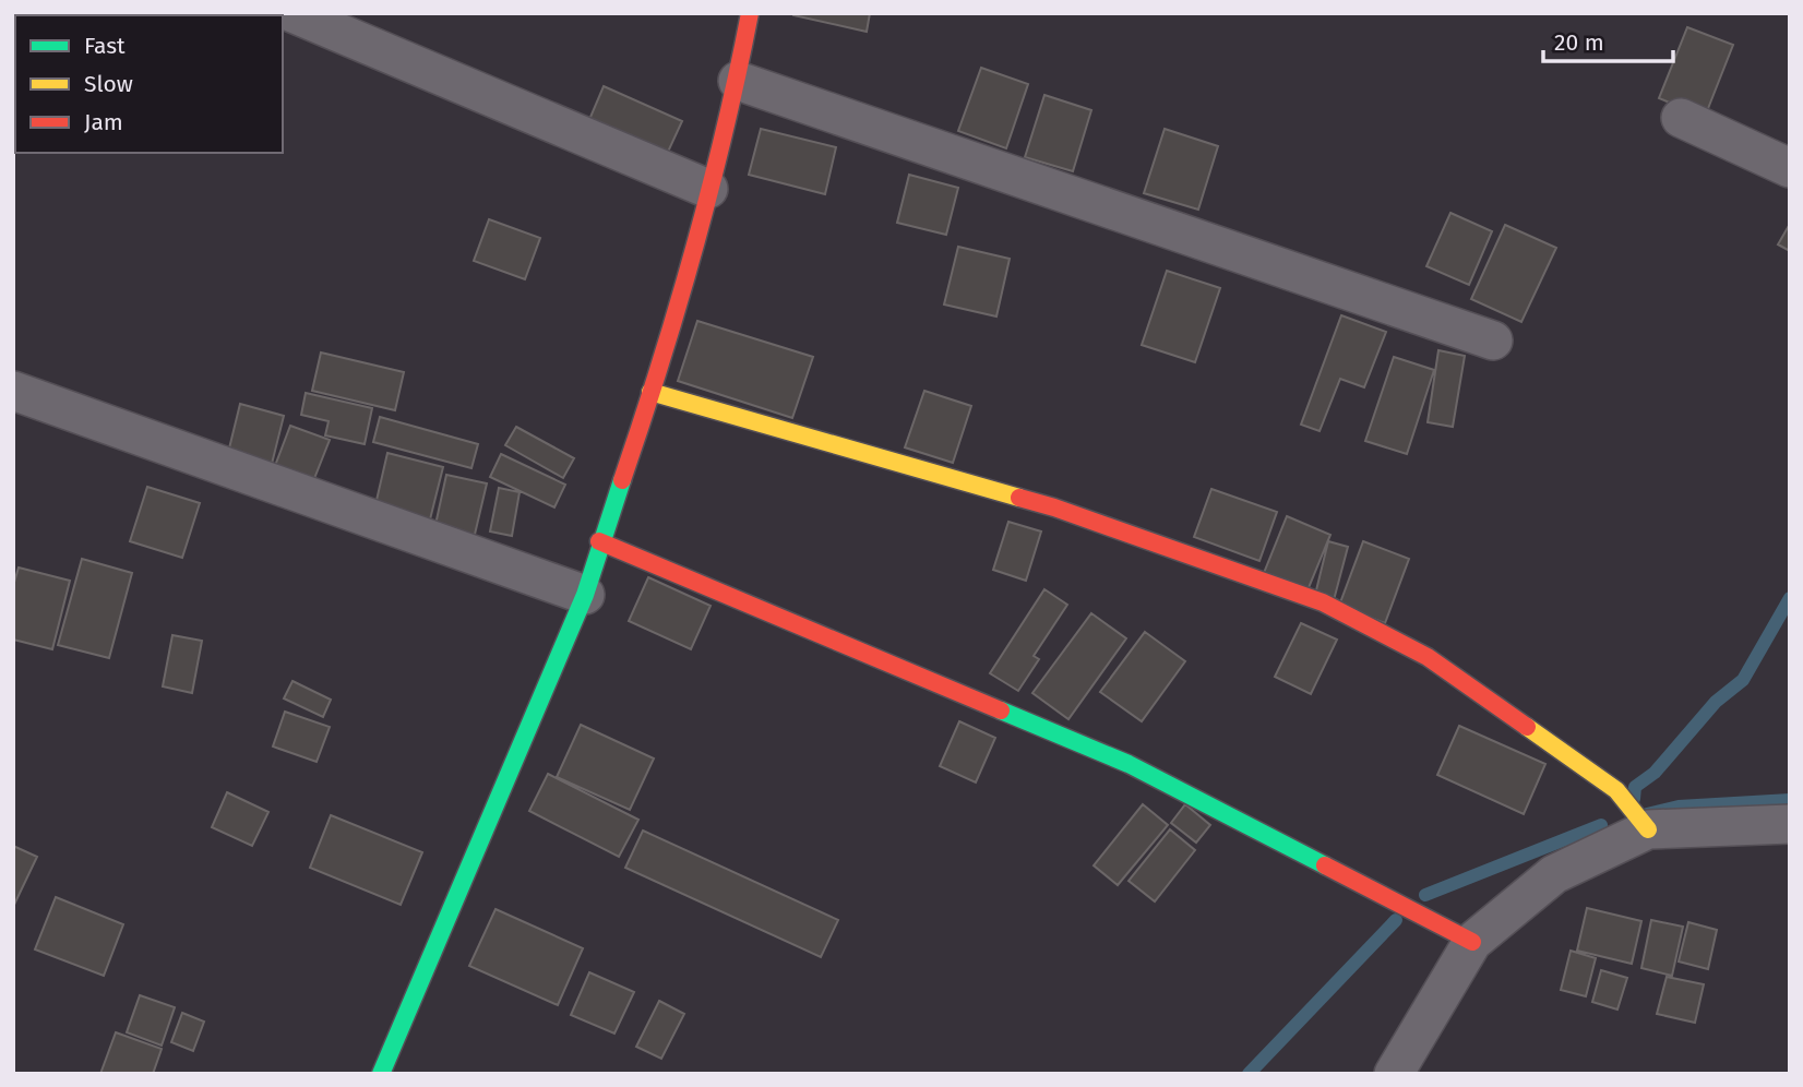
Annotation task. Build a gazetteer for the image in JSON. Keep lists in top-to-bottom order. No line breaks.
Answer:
{"legend":["Fast","Slow","Jam"],"scale_bar":"20 m"}
